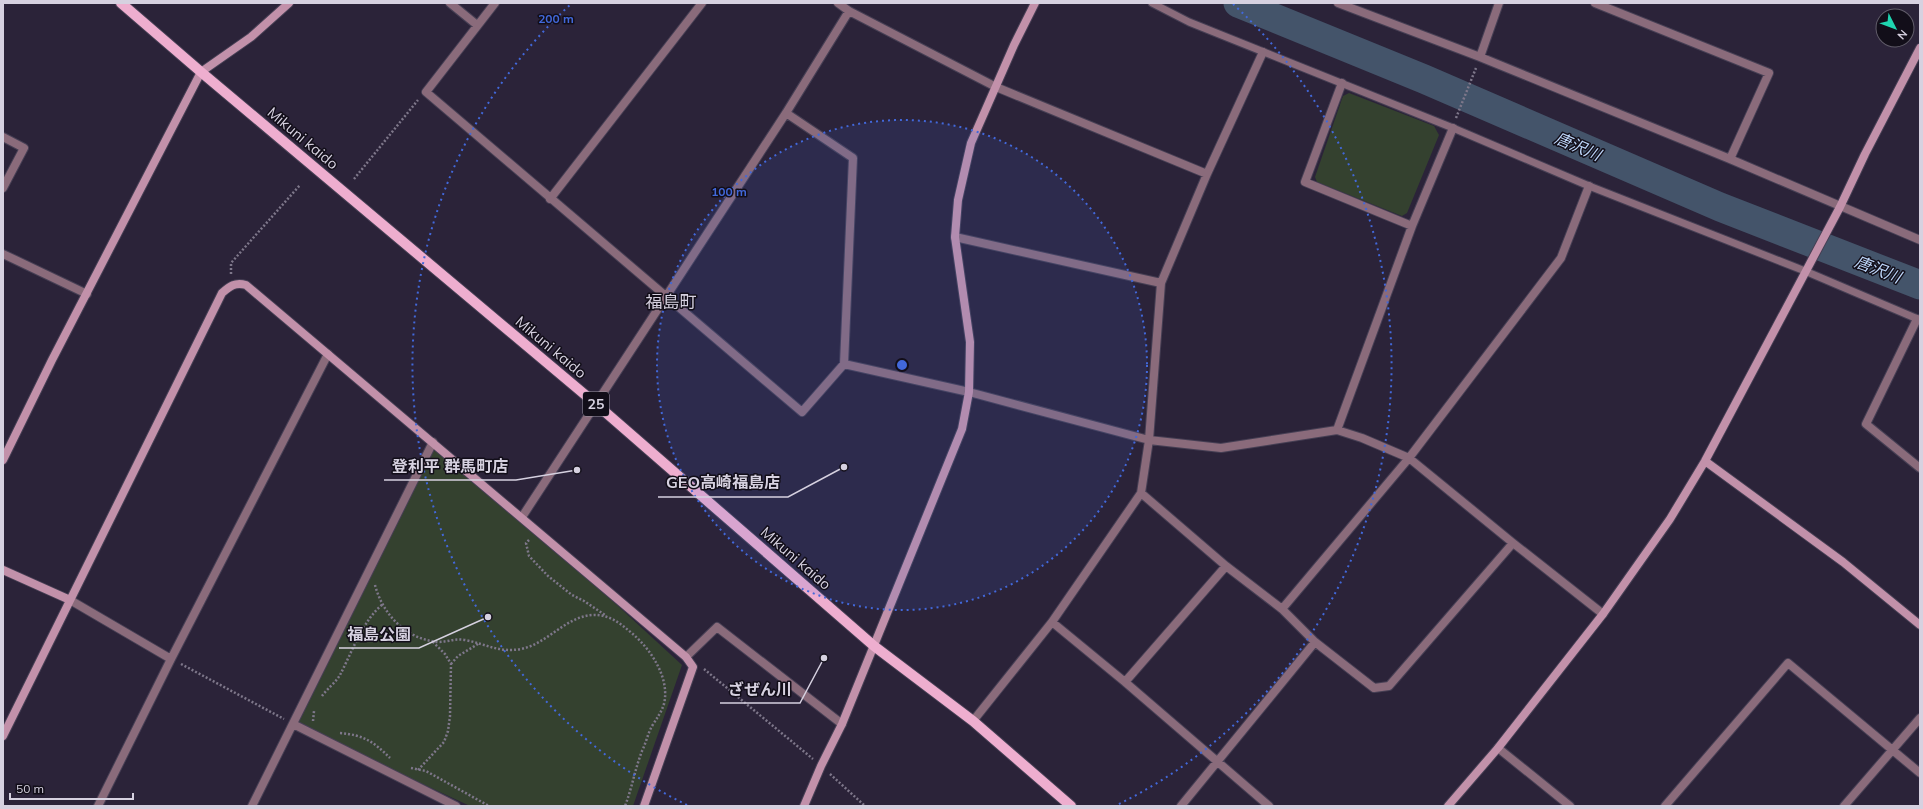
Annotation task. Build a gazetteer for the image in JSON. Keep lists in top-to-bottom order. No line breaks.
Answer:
{"streets":{"main road":["Mikuni kaido","25"]},"districts":["福島町"],"water":["唐沢川"],"places":["GEO高崎福島店","登利平 群馬町店","福島公園","ざぜん川"],"scale_bar":"50 m","north":"bottom right","rings":["200 m","100 m"]}
